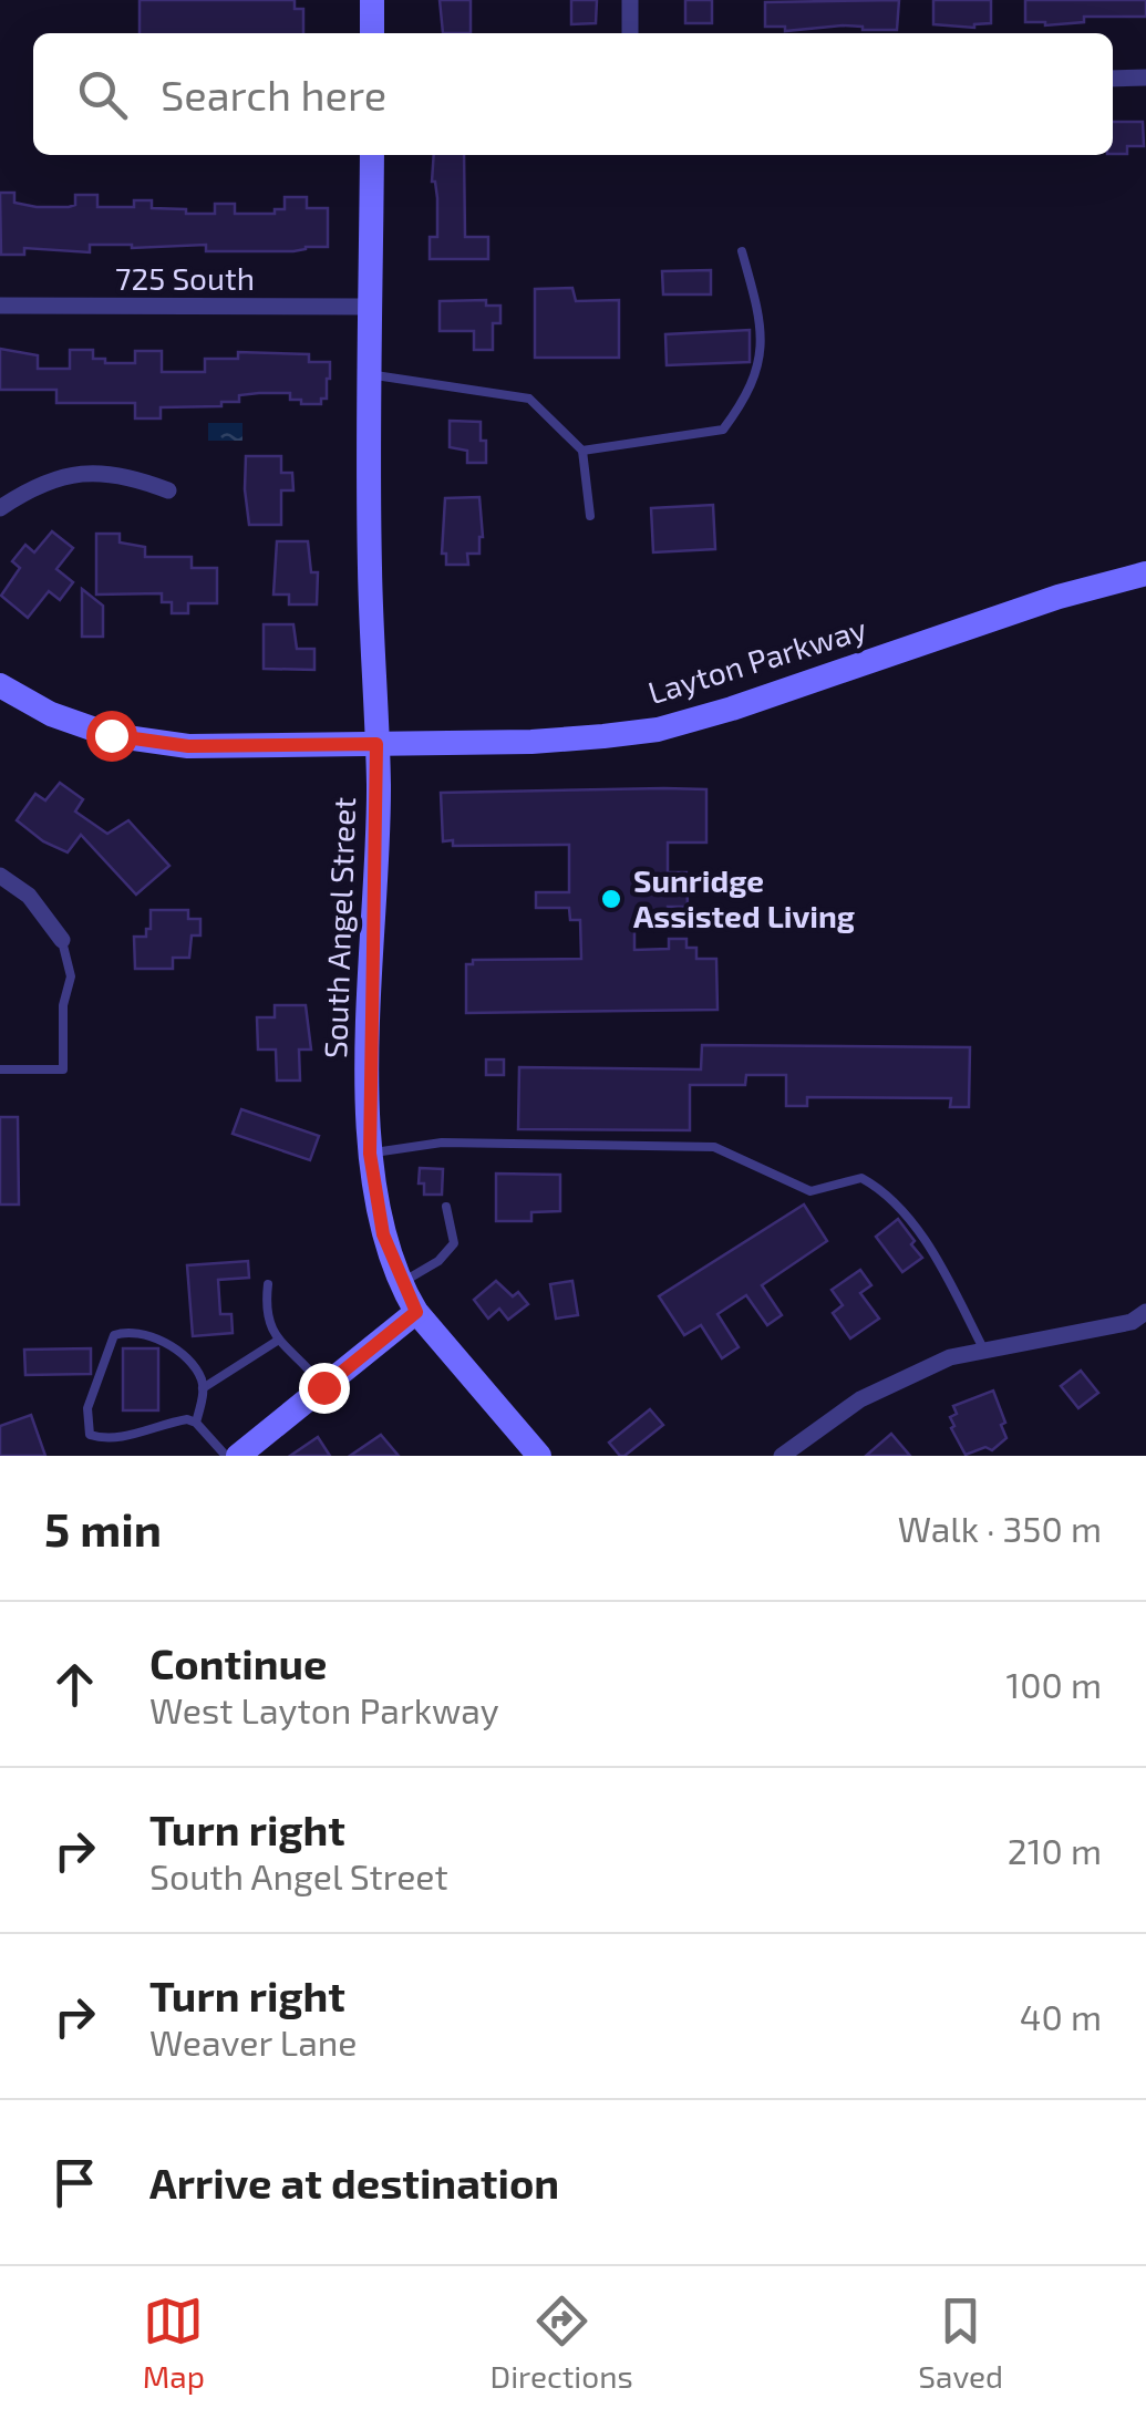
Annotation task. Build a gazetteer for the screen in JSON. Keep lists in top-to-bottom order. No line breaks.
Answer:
{"streets":{"main road":["Layton Parkway","South Angel Street"],"street":["725 South"]},"crossings":[["725 South","South Angel Street"],["Layton Parkway","South Angel Street"]],"places":["Sunridge Assisted Living"],"page":{"search":"Search here","heading":["5 min","Walk · 350 m"],"list":[["Continue","West Layton Parkway","100 m"],["Turn right","South Angel Street","210 m"],["Turn right","Weaver Lane","40 m"],"Arrive at destination"],"nav":["Map","Directions","Saved"]}}
